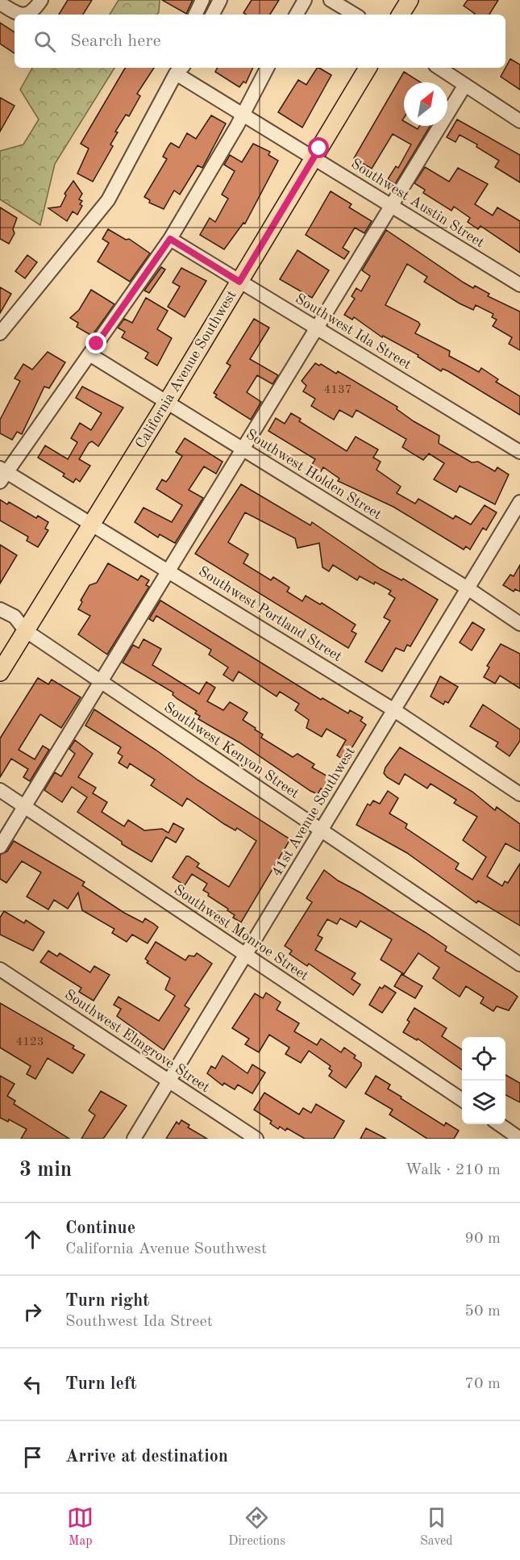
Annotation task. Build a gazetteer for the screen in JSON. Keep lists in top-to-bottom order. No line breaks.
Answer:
{"streets":{"main road":["California Avenue Southwest"],"street":["Southwest Austin Street","Southwest Ida Street","Southwest Holden Street","Southwest Portland Street","Southwest Kenyon Street","41st Avenue Southwest","Southwest Monroe Street","Southwest Elmgrove Street"]},"crossings":[["Southwest Austin Street","California Avenue Southwest"],["Southwest Ida Street","California Avenue Southwest"],["California Avenue Southwest","Southwest Holden Street"],["California Avenue Southwest","Southwest Portland Street"],["California Avenue Southwest","Southwest Kenyon Street"],["Southwest Holden Street","41st Avenue Southwest"],["Southwest Portland Street","41st Avenue Southwest"],["Southwest Kenyon Street","41st Avenue Southwest"],["41st Avenue Southwest","Southwest Monroe Street"],["41st Avenue Southwest","Southwest Elmgrove Street"]],"house_numbers":["4137","4123"],"north":"top right","page":{"search":"Search here","heading":["3 min","Walk · 210 m"],"list":[["Continue","California Avenue Southwest","90 m"],["Turn right","Southwest Ida Street","50 m"],["Turn left","70 m"],"Arrive at destination"],"nav":["Map","Directions","Saved"]}}
